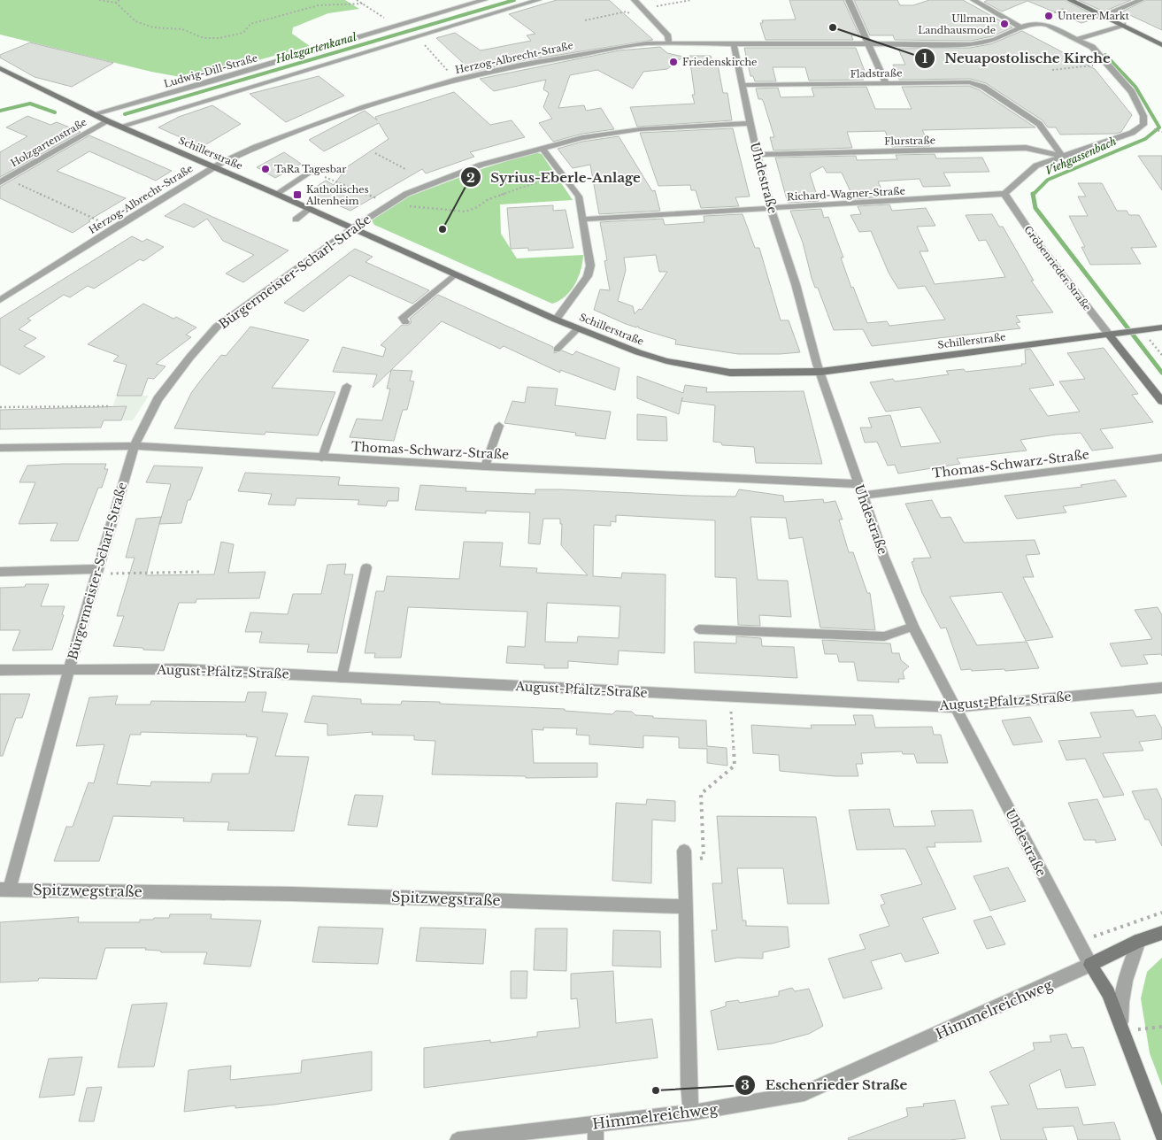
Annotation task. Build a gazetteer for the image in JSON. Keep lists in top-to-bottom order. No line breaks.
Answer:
{"streets":{"street":["Herzog-Albrecht-Straße","Ludwig-Dill-Straße","Fladstraße","Flurstraße","Holzgartenstraße","Schillerstraße","Uhdestraße","Richard-Wagner-Straße","Gröbenrieder Straße","Bürgermeister-Scharl-Straße","Thomas-Schwarz-Straße","August-Pfaltz-Straße","Spitzwegstraße","Himmelreichweg"]},"crossings":[["Herzog-Albrecht-Straße","Schillerstraße"],["Herzog-Albrecht-Straße","Uhdestraße"],["Ludwig-Dill-Straße","Schillerstraße"],["Fladstraße","Flurstraße"],["Fladstraße","Uhdestraße"],["Flurstraße","Uhdestraße"],["Holzgartenstraße","Schillerstraße"],["Schillerstraße","Uhdestraße"],["Schillerstraße","Gröbenrieder Straße"],["Schillerstraße","Bürgermeister-Scharl-Straße"],["Uhdestraße","Richard-Wagner-Straße"],["Uhdestraße","Bürgermeister-Scharl-Straße"],["Uhdestraße","Thomas-Schwarz-Straße"],["Uhdestraße","August-Pfaltz-Straße"],["Uhdestraße","Himmelreichweg"],["Richard-Wagner-Straße","Gröbenrieder Straße"],["Bürgermeister-Scharl-Straße","Thomas-Schwarz-Straße"],["Bürgermeister-Scharl-Straße","August-Pfaltz-Straße"],["Bürgermeister-Scharl-Straße","Spitzwegstraße"]],"water":["Holzgartenkanal","Viehgassenbach"],"places":{"other":["Unterer Markt","Ullmann Landhausmode","Neuapostolische Kirche","Friedenskirche","TaRa Tagesbar","Syrius-Eberle-Anlage","Eschenrieder Straße"],"transit":["Katholisches Altenheim"]}}
